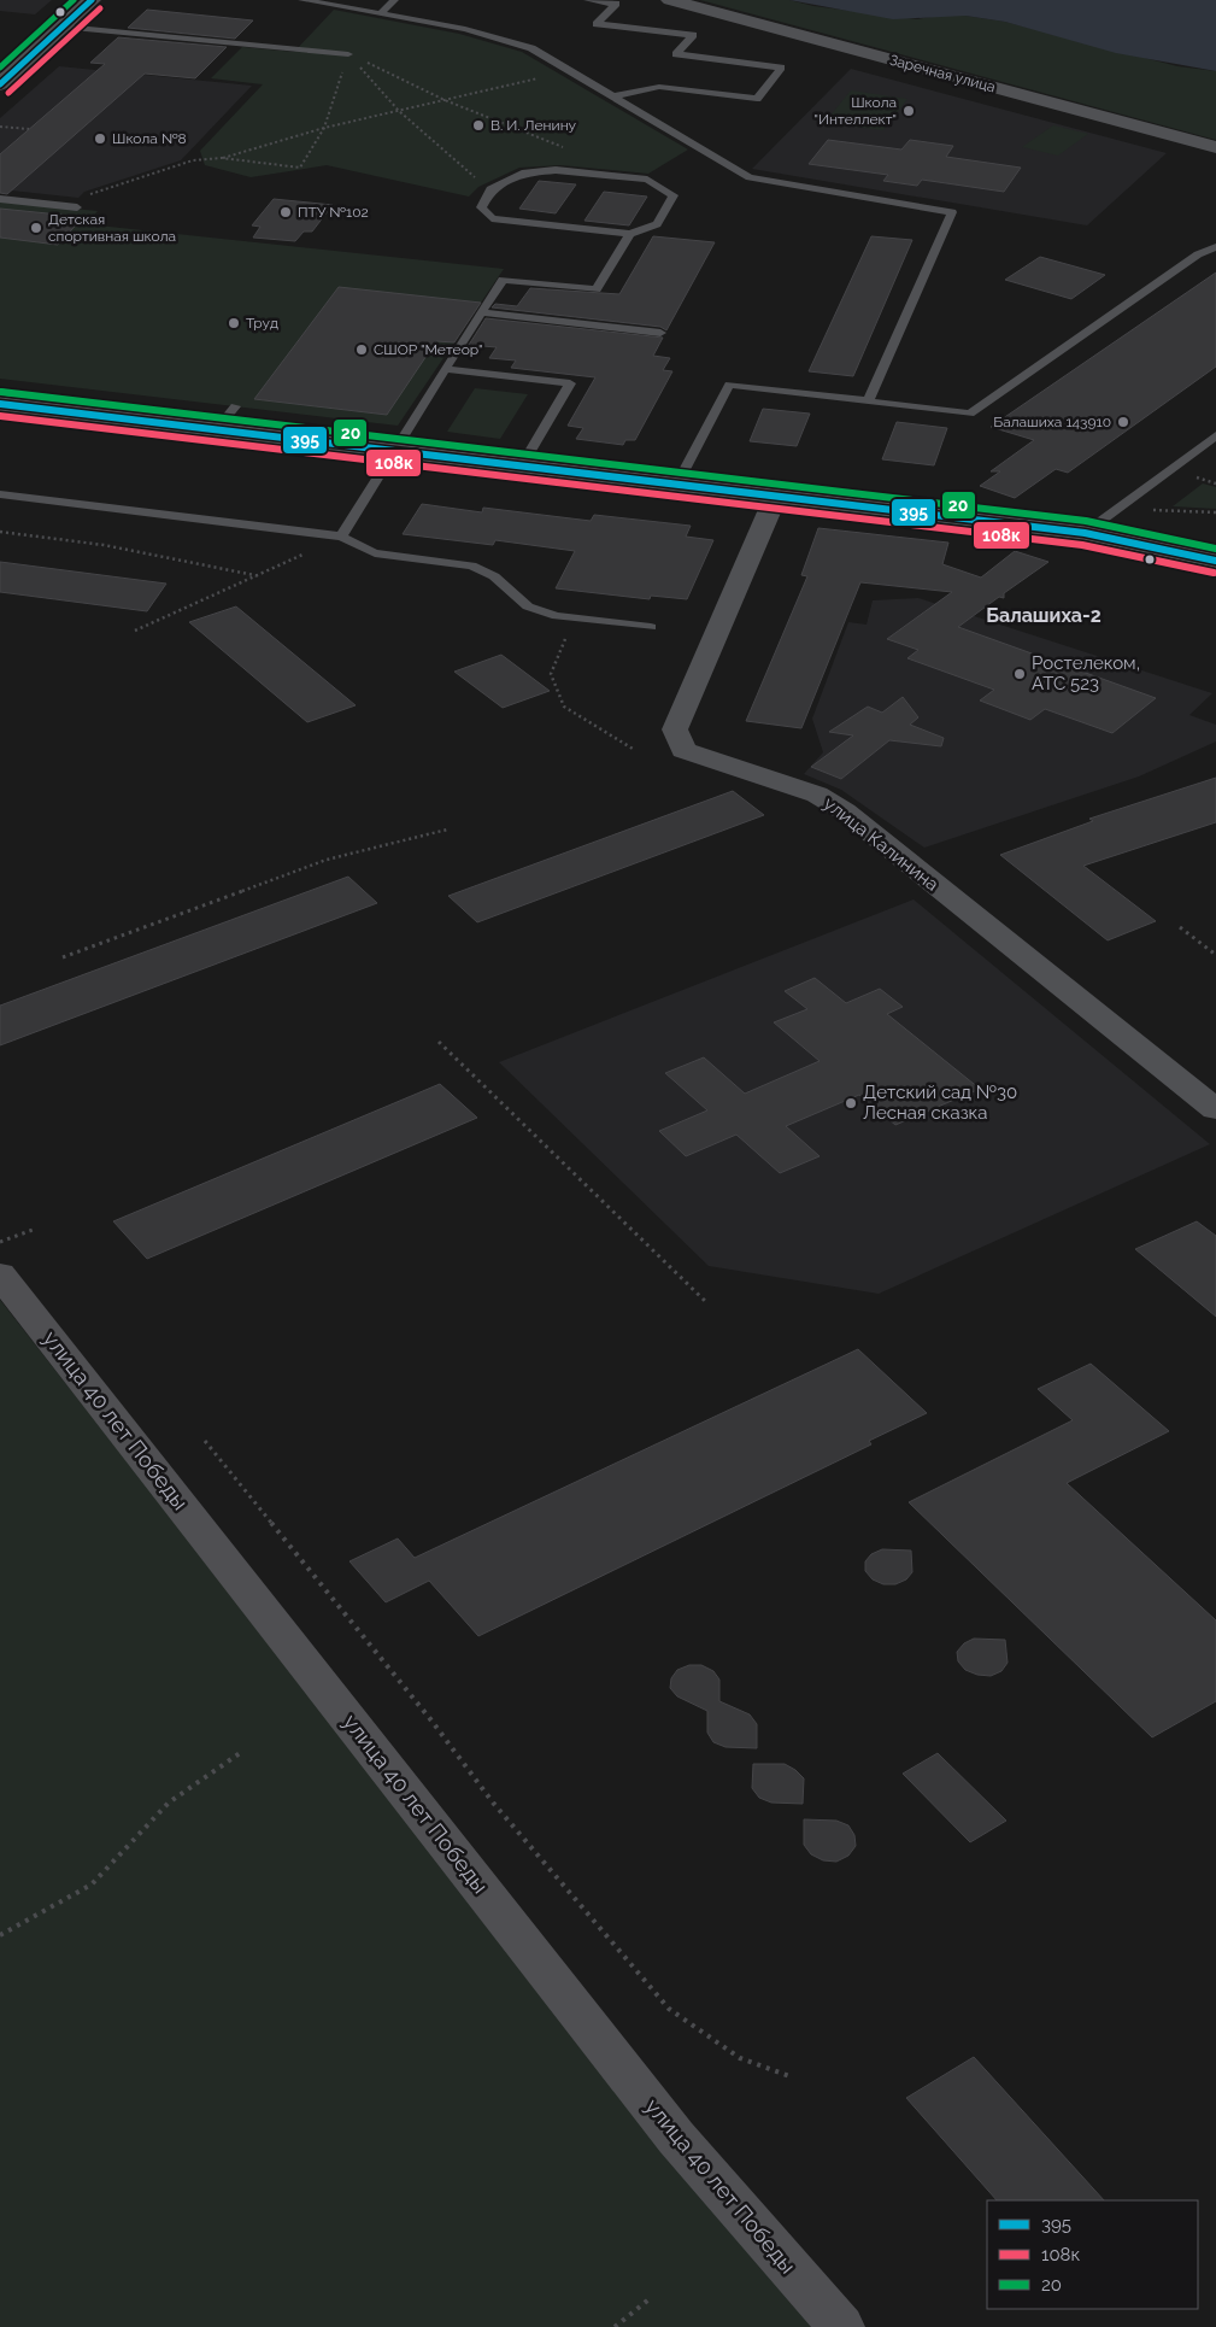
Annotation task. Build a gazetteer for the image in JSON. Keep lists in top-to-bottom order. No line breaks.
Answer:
{"streets":{"main road":["улица 40 лет Победы"],"street":["Заречная улица","улица Калинина"]},"districts":["Балашиха-2"],"places":["Школа \"Интеллект\"","В. И. Ленину","Школа №8","ПТУ №102","Детская спортивная школа","Труд","СШОР \"Метеор\"","Балашиха 143910","Ростелеком, АТС 523","Детский сад №30 Лесная сказка"],"lines":["transit line 395","transit line 20","transit line 108к"],"legend":["395","108к","20"]}
